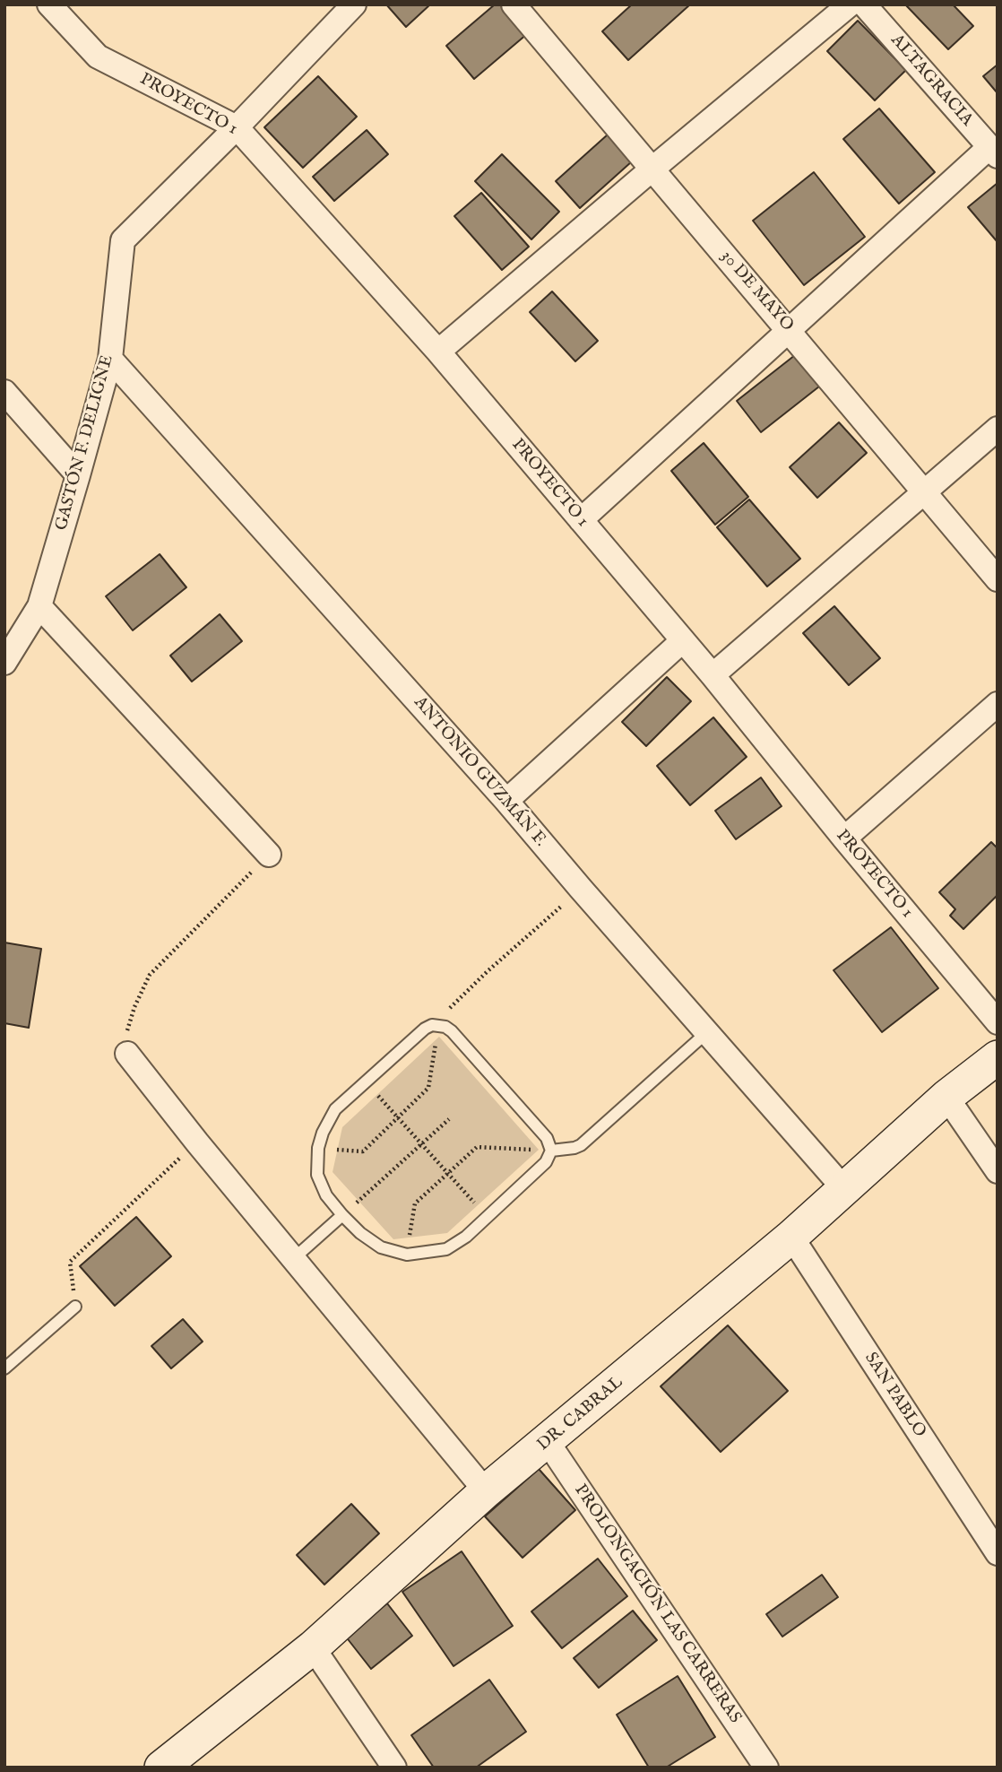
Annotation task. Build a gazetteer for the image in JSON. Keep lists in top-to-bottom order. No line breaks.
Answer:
{"streets":{"street":["ALTAGRACIA","PROYECTO 1","30 DE MAYO","GASTÓN F. DELIGNE","ANTONIO GUZMÁN F.","SAN PABLO","DR. CABRAL","PROLONGACIÓN LAS CARRERAS"]},"crossings":[["PROYECTO 1","GASTÓN F. DELIGNE"],["GASTÓN F. DELIGNE","ANTONIO GUZMÁN F."],["ANTONIO GUZMÁN F.","DR. CABRAL"],["SAN PABLO","DR. CABRAL"],["DR. CABRAL","PROLONGACIÓN LAS CARRERAS"]]}
